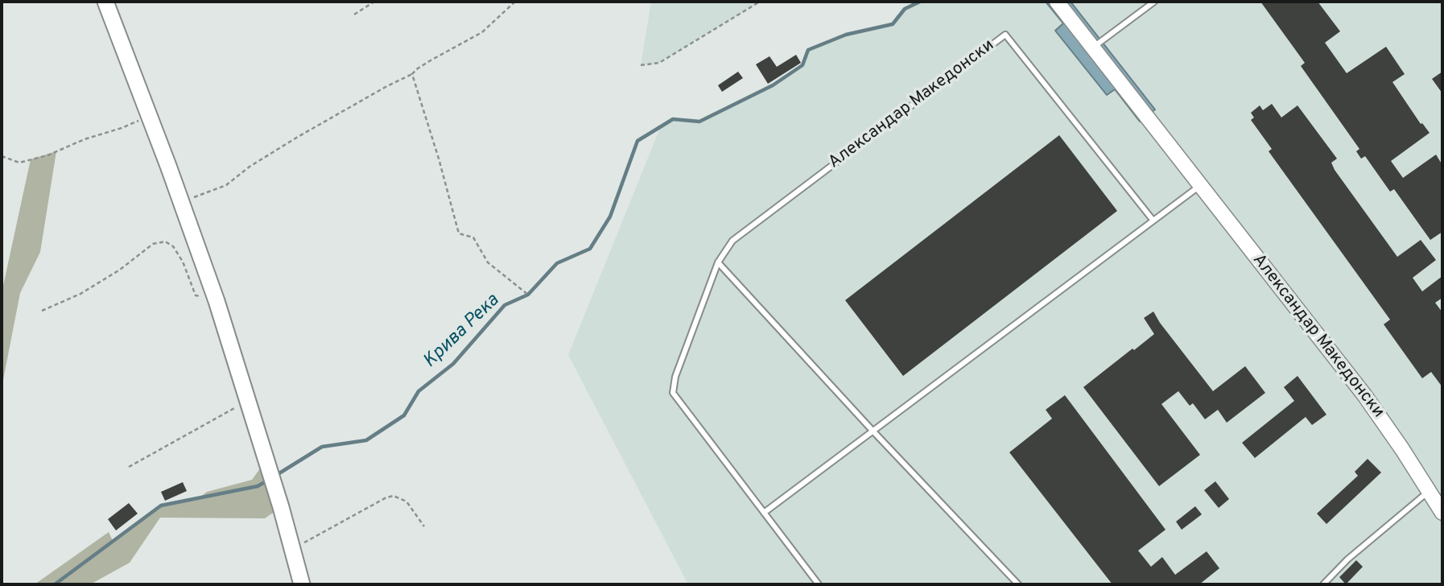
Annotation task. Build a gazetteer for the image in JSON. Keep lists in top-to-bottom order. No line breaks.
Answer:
{"streets":{"main road":["Александар Македонски"]},"water":["Крива Река"]}
